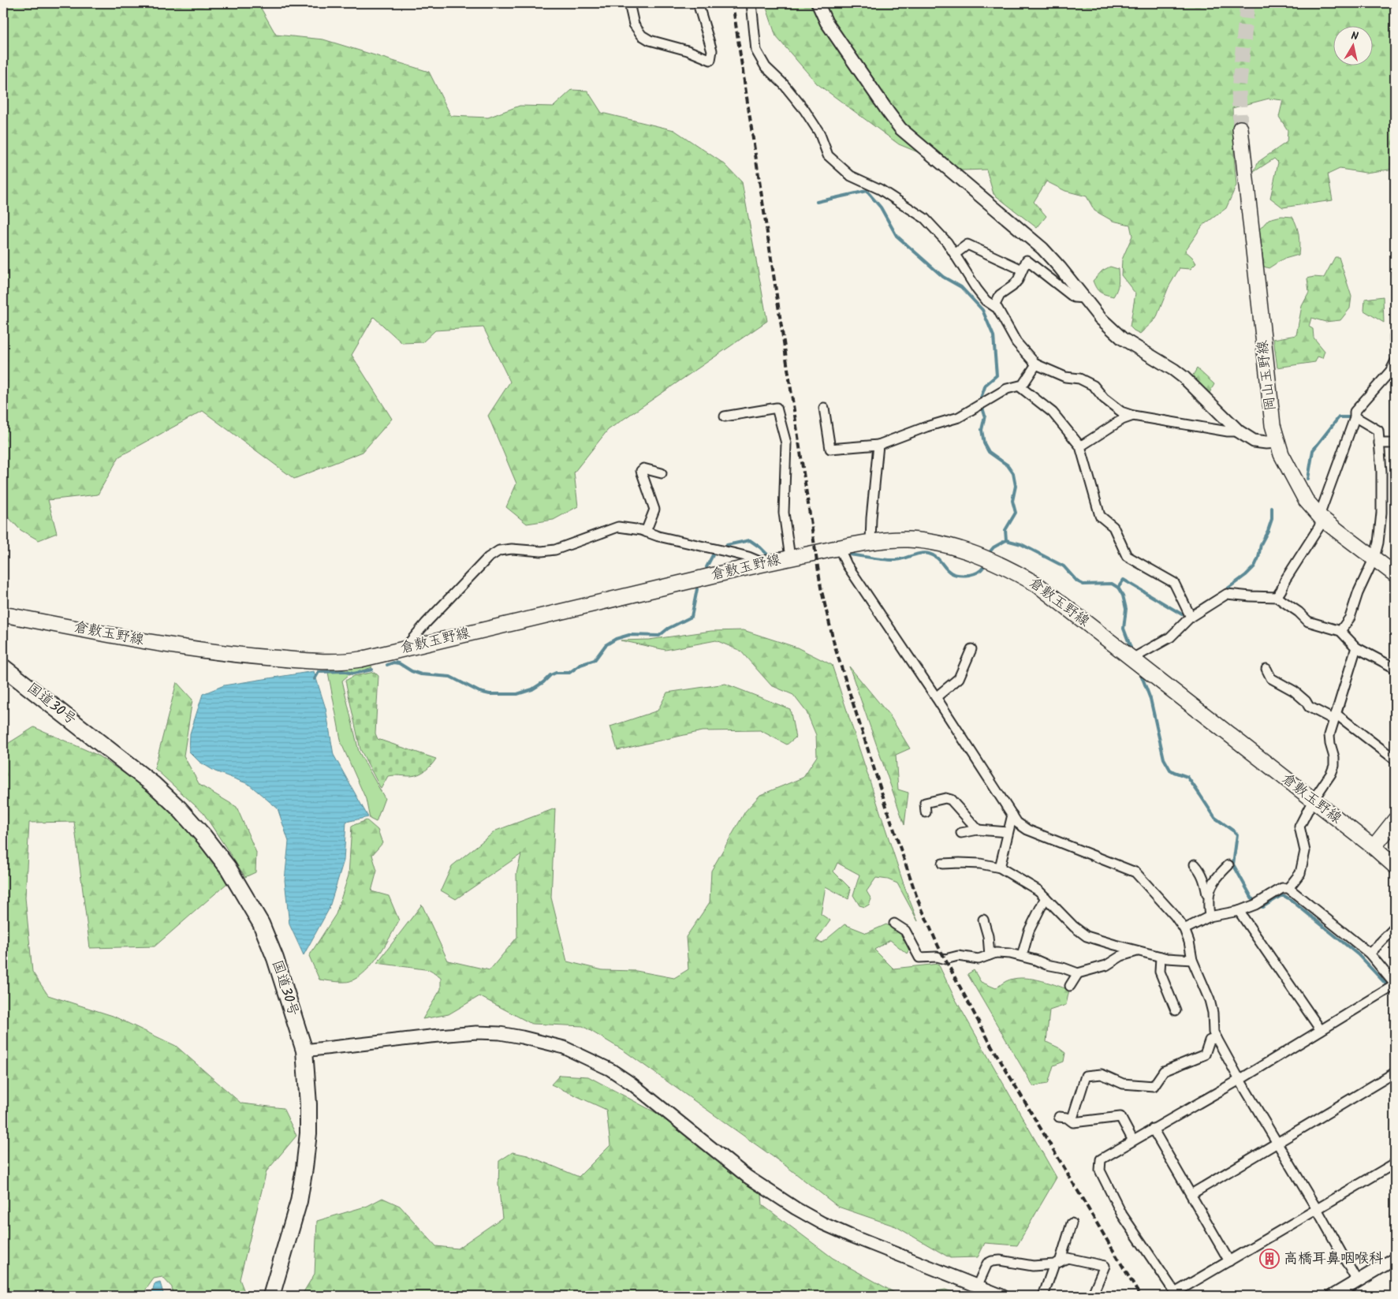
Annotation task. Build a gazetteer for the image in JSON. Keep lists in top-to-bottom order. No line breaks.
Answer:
{"streets":{"highway":["国道30号"],"main road":["岡山玉野線","倉敷玉野線"]},"places":{"building":["高橋耳鼻咽喉科"]},"north":"top"}
